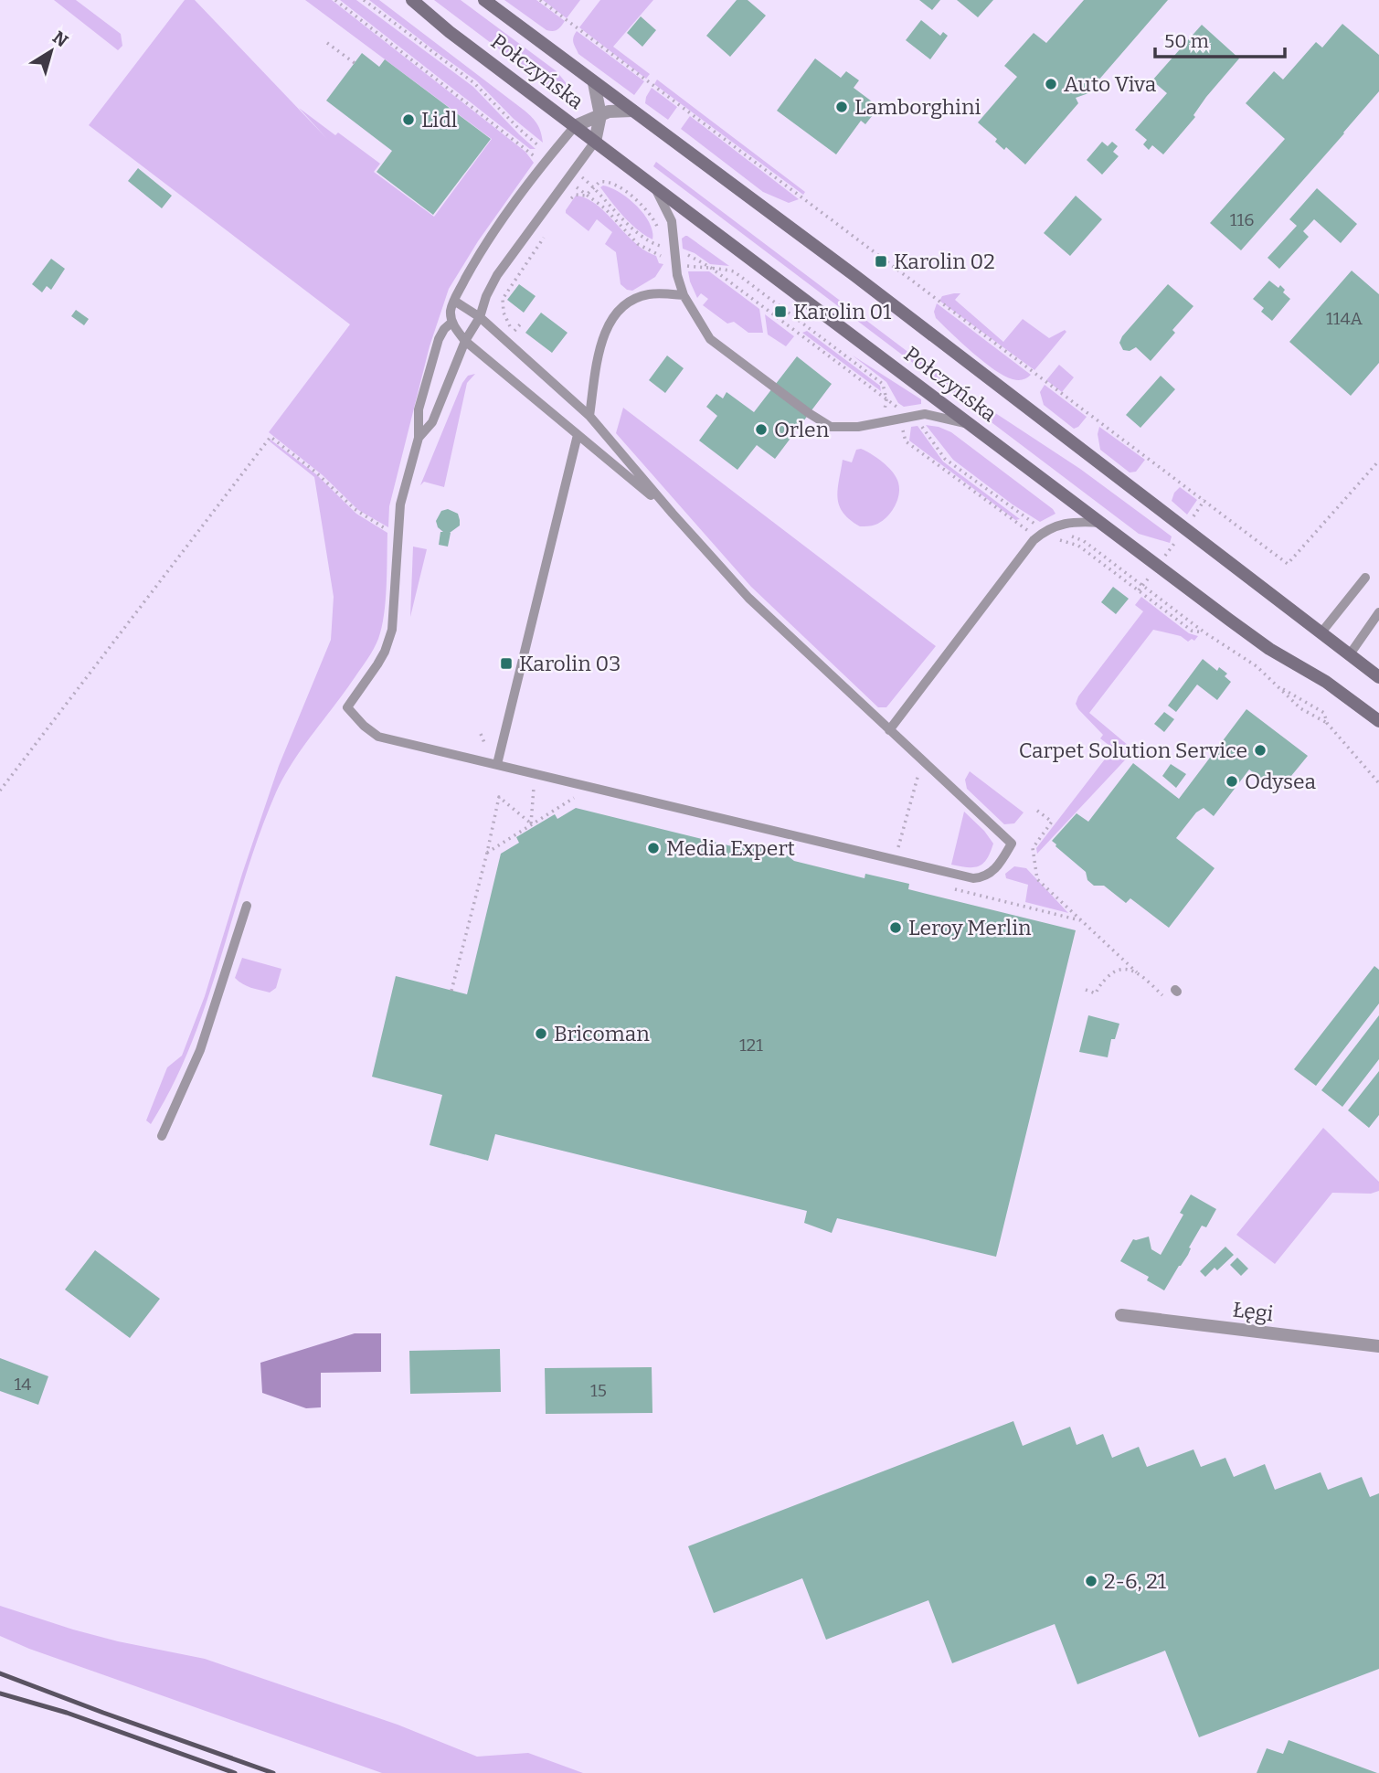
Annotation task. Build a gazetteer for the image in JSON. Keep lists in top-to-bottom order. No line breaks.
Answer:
{"streets":{"main road":["Połczyńska"],"street":["Łęgi"]},"places":{"other":["Auto Viva","Lamborghini","Lidl","Orlen","Carpet Solution Service","Odysea","Media Expert","Leroy Merlin","Bricoman","2-6, 21"],"transit":["Karolin 02","Karolin 01","Karolin 03"]},"house_numbers":["116","114A","121","14","15"],"scale_bar":"50 m","north":"top right"}
